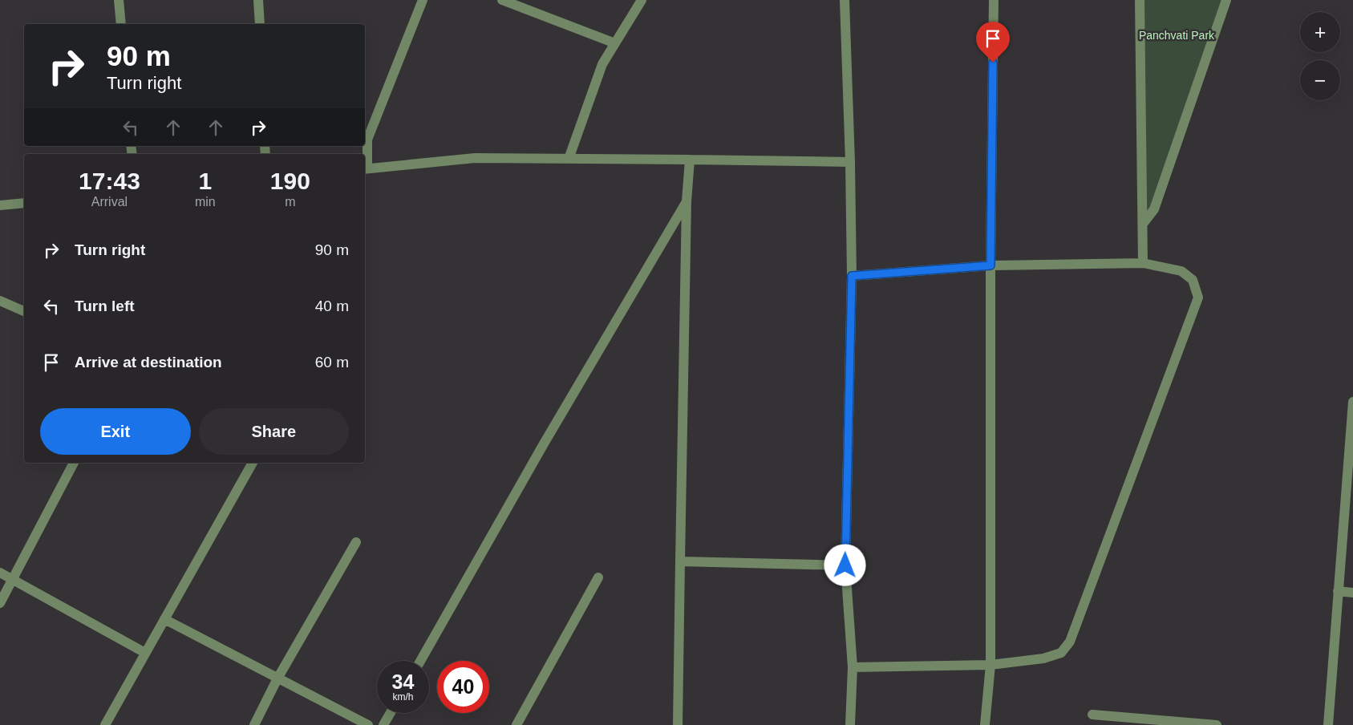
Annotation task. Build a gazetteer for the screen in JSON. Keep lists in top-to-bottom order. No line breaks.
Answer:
{"parks":["Panchvati Park"],"page":{"map_buttons":["+","−"],"turn":["90 m","Turn right"],"eta":["17:43","Arrival","1","min","190","m"],"list":[{"name":"Turn right","value":"90 m"},{"name":"Turn left","value":"40 m"},{"name":"Arrive at destination","value":"60 m"}],"buttons":["Exit","Share"],"speed":"34 km/h","limit":"40"}}
